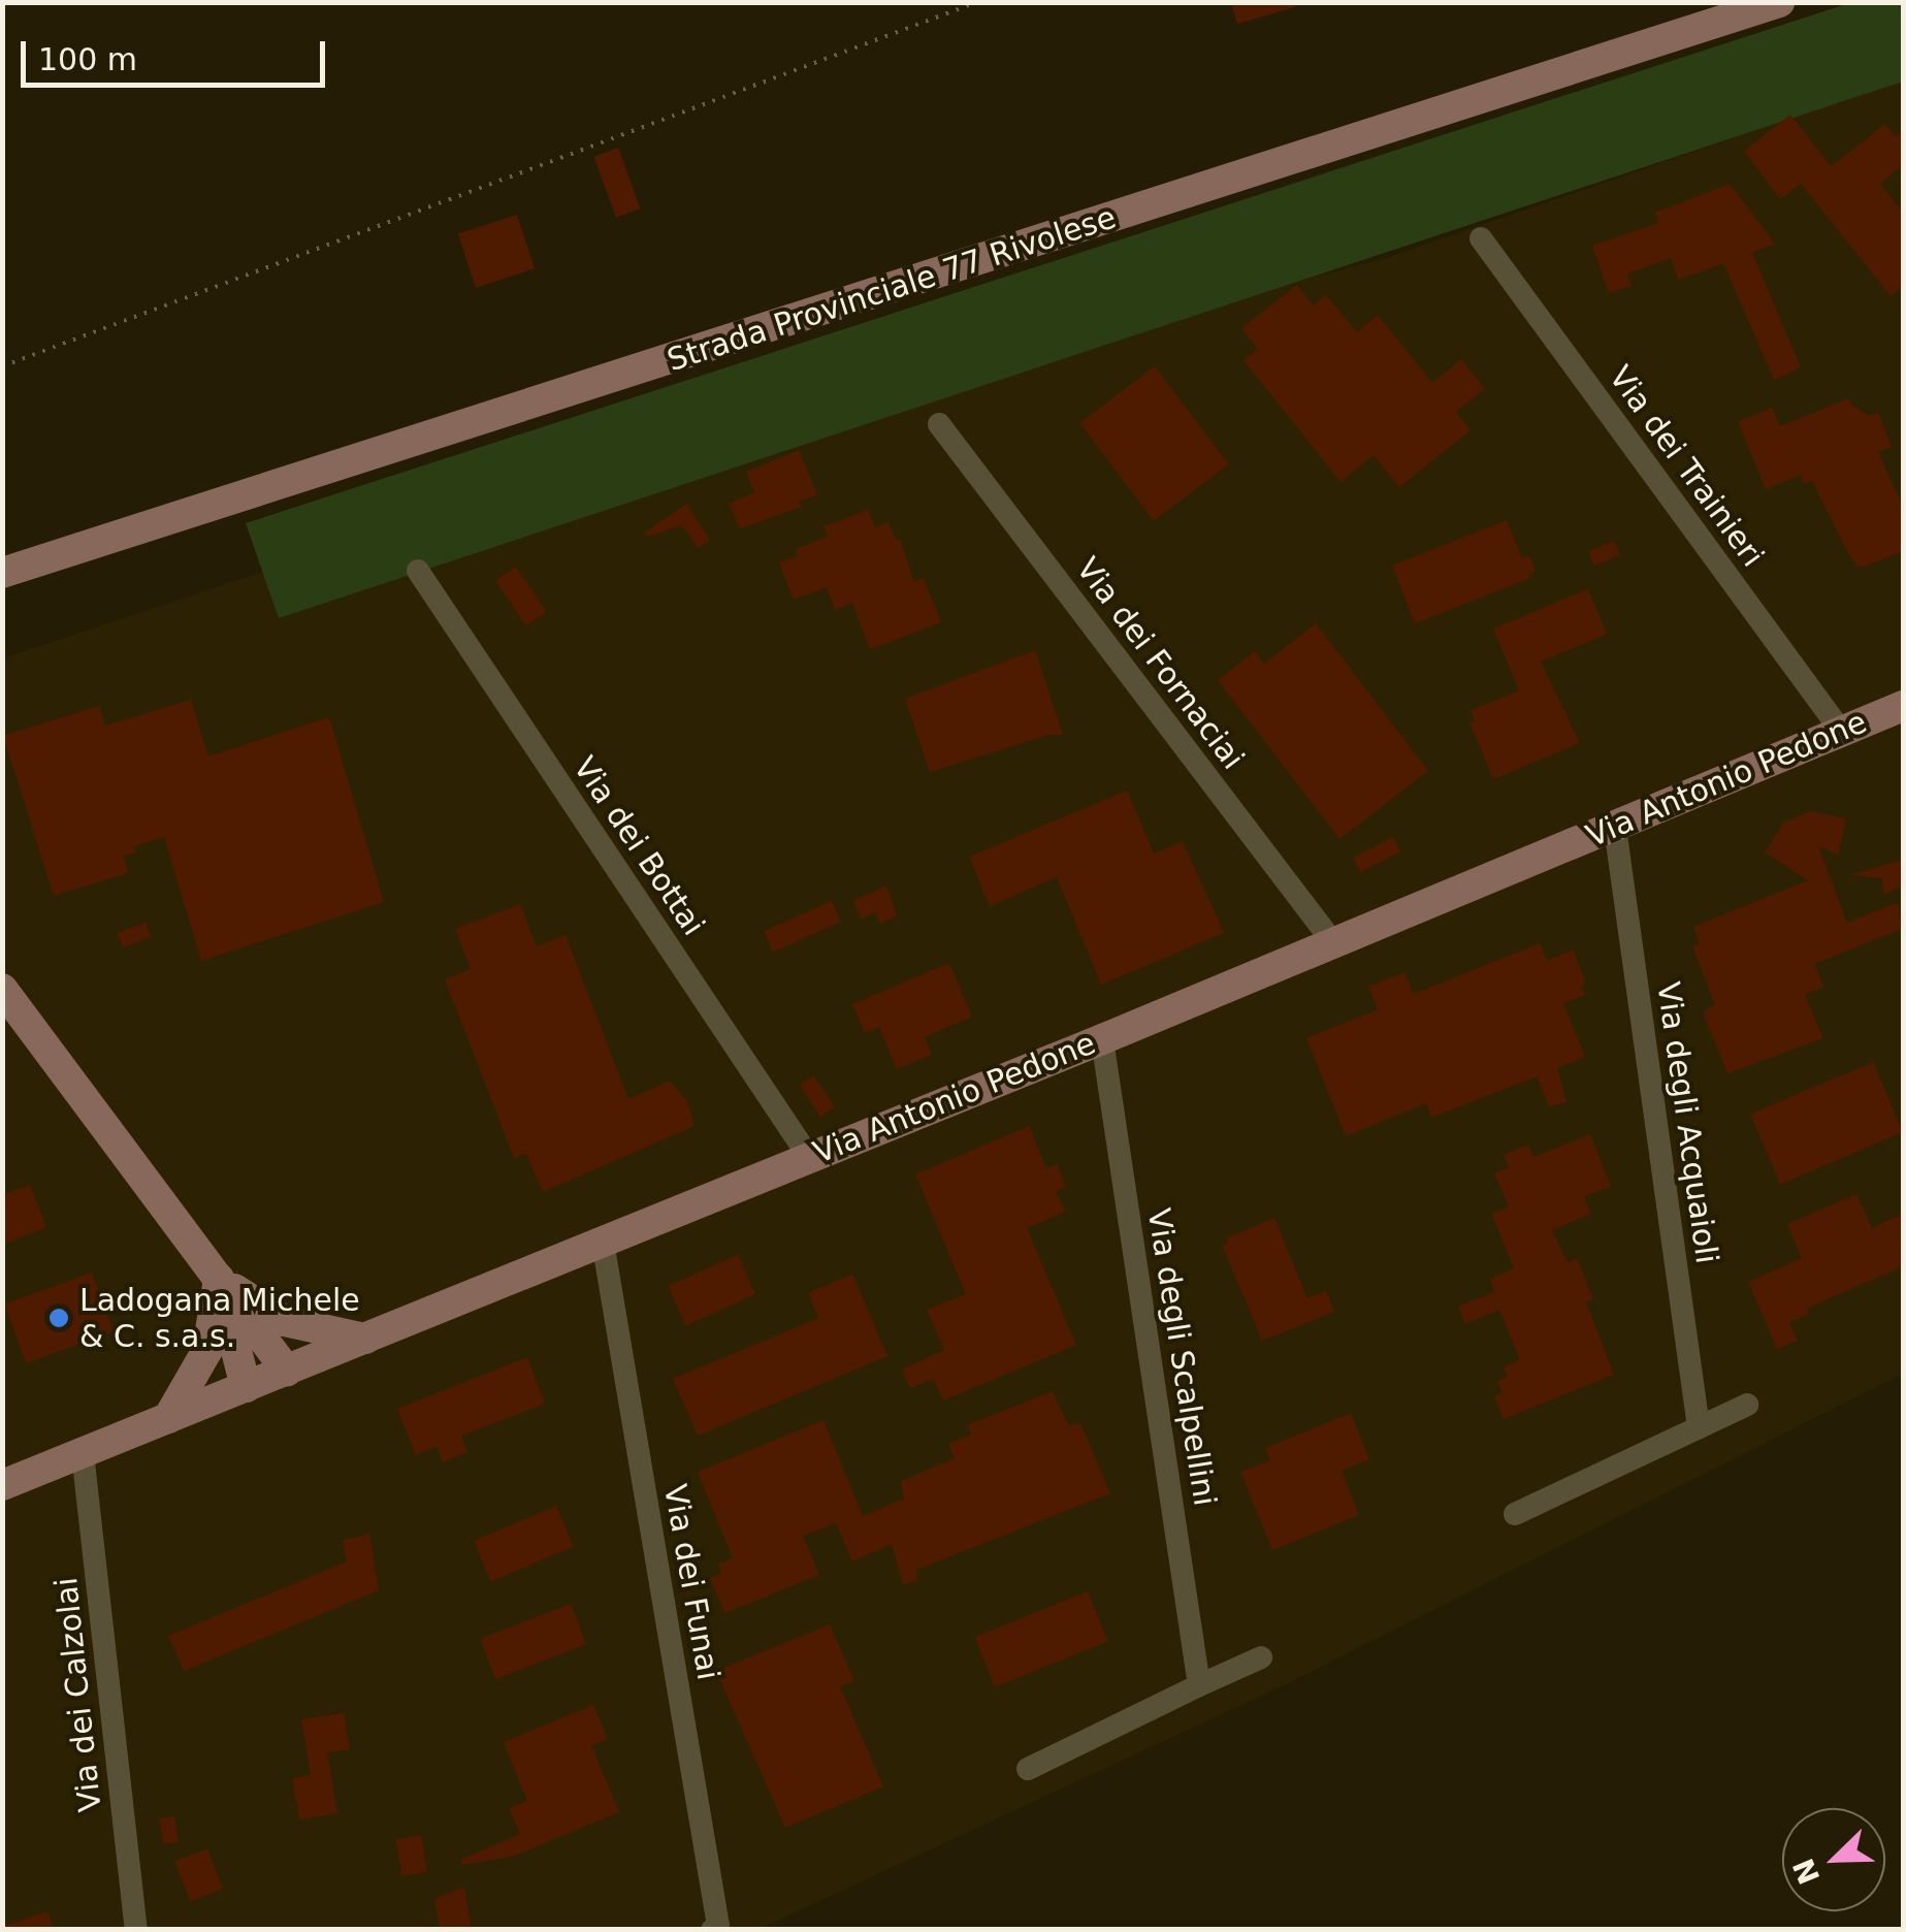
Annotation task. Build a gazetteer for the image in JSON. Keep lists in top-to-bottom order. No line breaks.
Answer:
{"streets":{"street":["Strada Provinciale 77 Rivolese","Via dei Trainieri","Via dei Fornaciai","Via Antonio Pedone","Via dei Bottai","Via degli Acquaioli","Via degli Scalpellini","Via dei Funai","Via dei Calzolai"]},"crossings":[["Via dei Trainieri","Via Antonio Pedone"],["Via dei Fornaciai","Via Antonio Pedone"],["Via Antonio Pedone","Via dei Bottai"],["Via Antonio Pedone","Via degli Acquaioli"],["Via Antonio Pedone","Via degli Scalpellini"],["Via Antonio Pedone","Via dei Funai"],["Via Antonio Pedone","Via dei Calzolai"]],"places":["Ladogana Michele & C. s.a.s."],"scale_bar":"100 m","north":"bottom left"}
